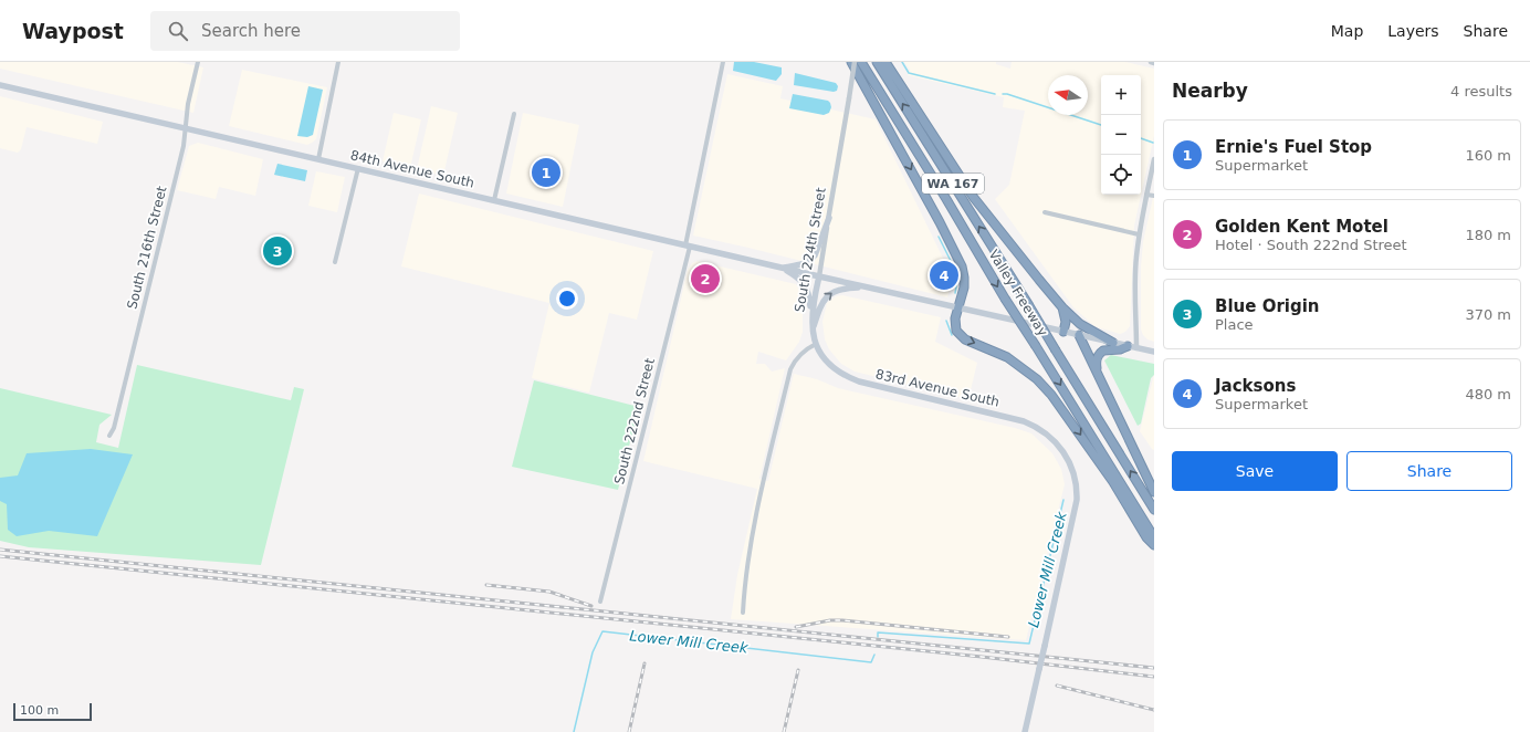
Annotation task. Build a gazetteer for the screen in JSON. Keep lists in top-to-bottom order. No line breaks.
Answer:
{"streets":{"highway":["WA 167","Valley Freeway"],"main road":["84th Avenue South","South 224th Street","83rd Avenue South"],"street":["South 216th Street","South 222nd Street"]},"crossings":[["84th Avenue South","South 216th Street"],["84th Avenue South","South 224th Street"],["84th Avenue South","South 222nd Street"],["South 224th Street","83rd Avenue South"]],"water":["Lower Mill Creek"],"scale_bar":"100 m","north":"left","page":{"header":"Waypost","search":"Search here","nav":["Map","Layers","Share"],"heading":["Nearby","4 results"],"map_buttons":["+","−"],"list":[{"mark":"1","name":"Ernie's Fuel Stop","note":"Supermarket","value":"160 m"},{"mark":"2","name":"Golden Kent Motel","note":"Hotel · South 222nd Street","value":"180 m"},{"mark":"3","name":"Blue Origin","note":"Place","value":"370 m"},{"mark":"4","name":"Jacksons","note":"Supermarket","value":"480 m"}],"pins":["1","3","4","2"],"buttons":["Save","Share"],"scale":"100 m"}}
